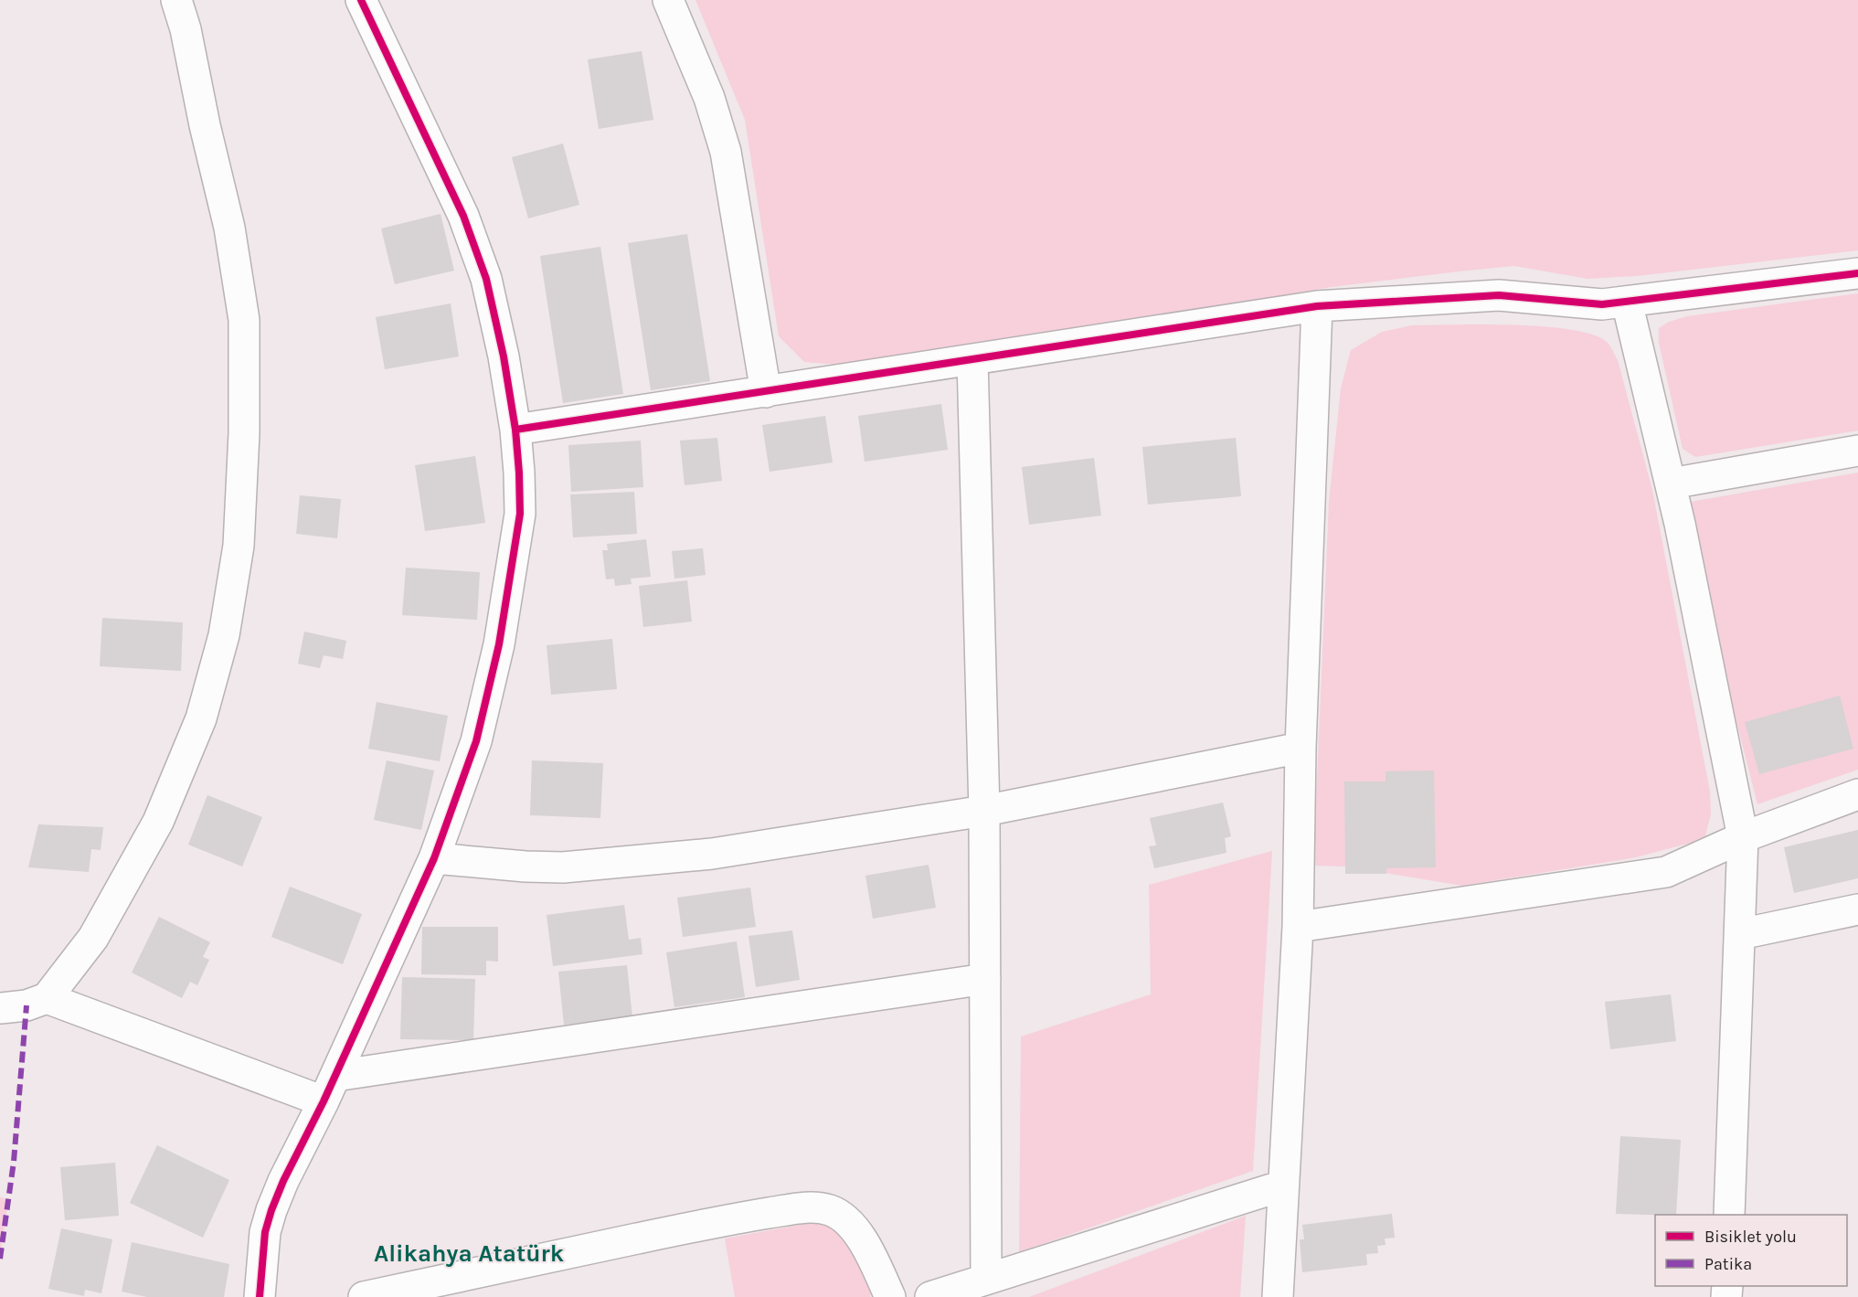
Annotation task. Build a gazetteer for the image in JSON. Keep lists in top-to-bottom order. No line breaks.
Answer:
{"districts":["Alikahya Atatürk"],"legend":["Bisiklet yolu","Patika"]}
